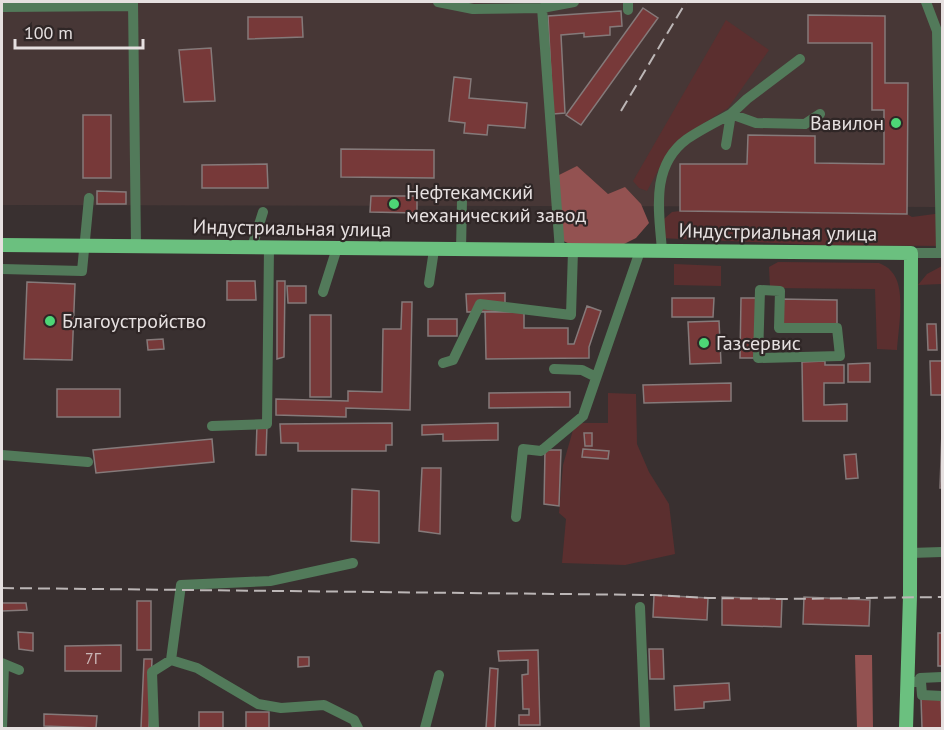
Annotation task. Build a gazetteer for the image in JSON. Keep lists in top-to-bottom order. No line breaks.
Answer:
{"streets":{"main road":["Индустриальная улица"]},"places":["Вавилон","Нефтекамский механический завод","Благоустройство","Газсервис"],"house_numbers":["7Г"],"scale_bar":"100 m"}
